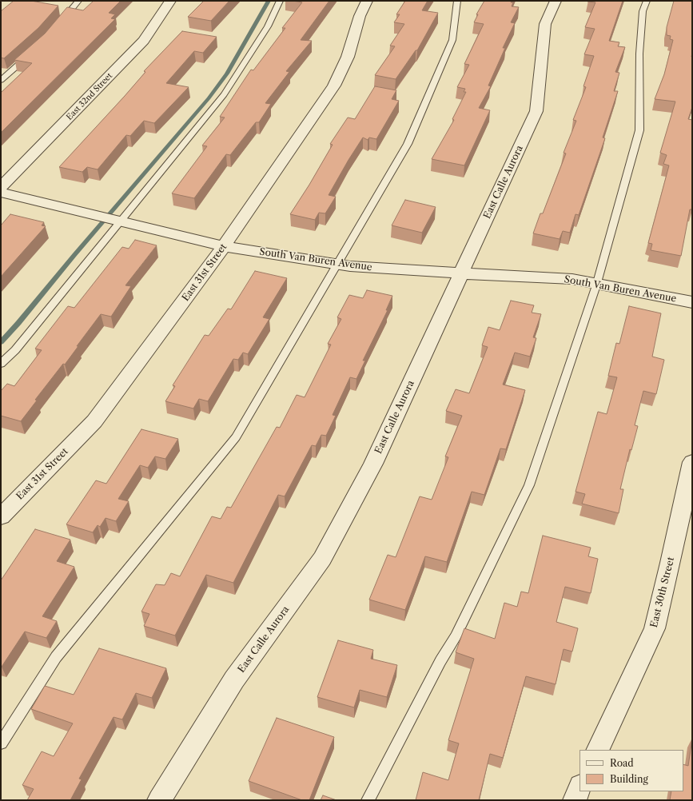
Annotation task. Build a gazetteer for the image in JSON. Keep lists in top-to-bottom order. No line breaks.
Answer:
{"streets":{"street":["East 32nd Street","East Calle Aurora","South Van Buren Avenue","East 31st Street","East 30th Street"]},"crossings":[["East Calle Aurora","South Van Buren Avenue"],["South Van Buren Avenue","East 31st Street"]],"legend":["Road","Building"]}
